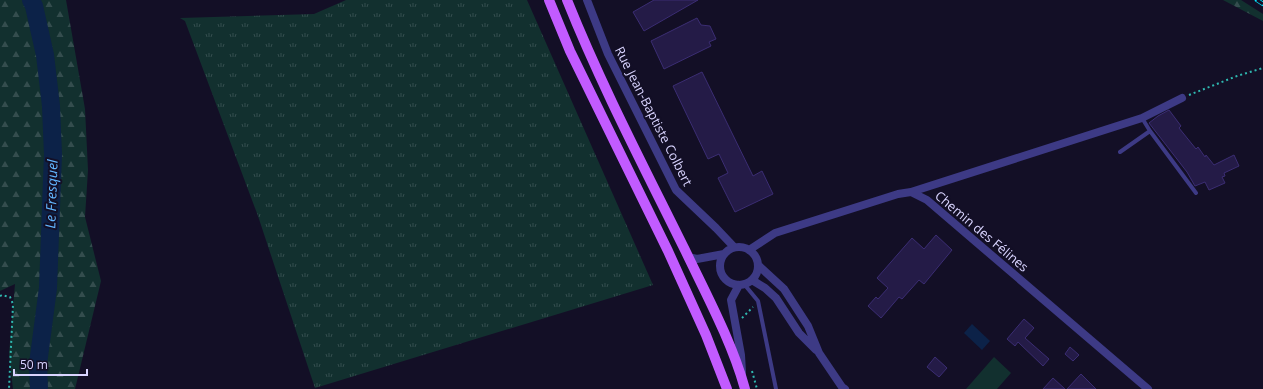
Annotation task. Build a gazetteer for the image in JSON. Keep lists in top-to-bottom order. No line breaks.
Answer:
{"streets":{"street":["Rue Jean-Baptiste Colbert","Chemin des Félines"]},"water":["Le Fresquel"],"scale_bar":"50 m"}
